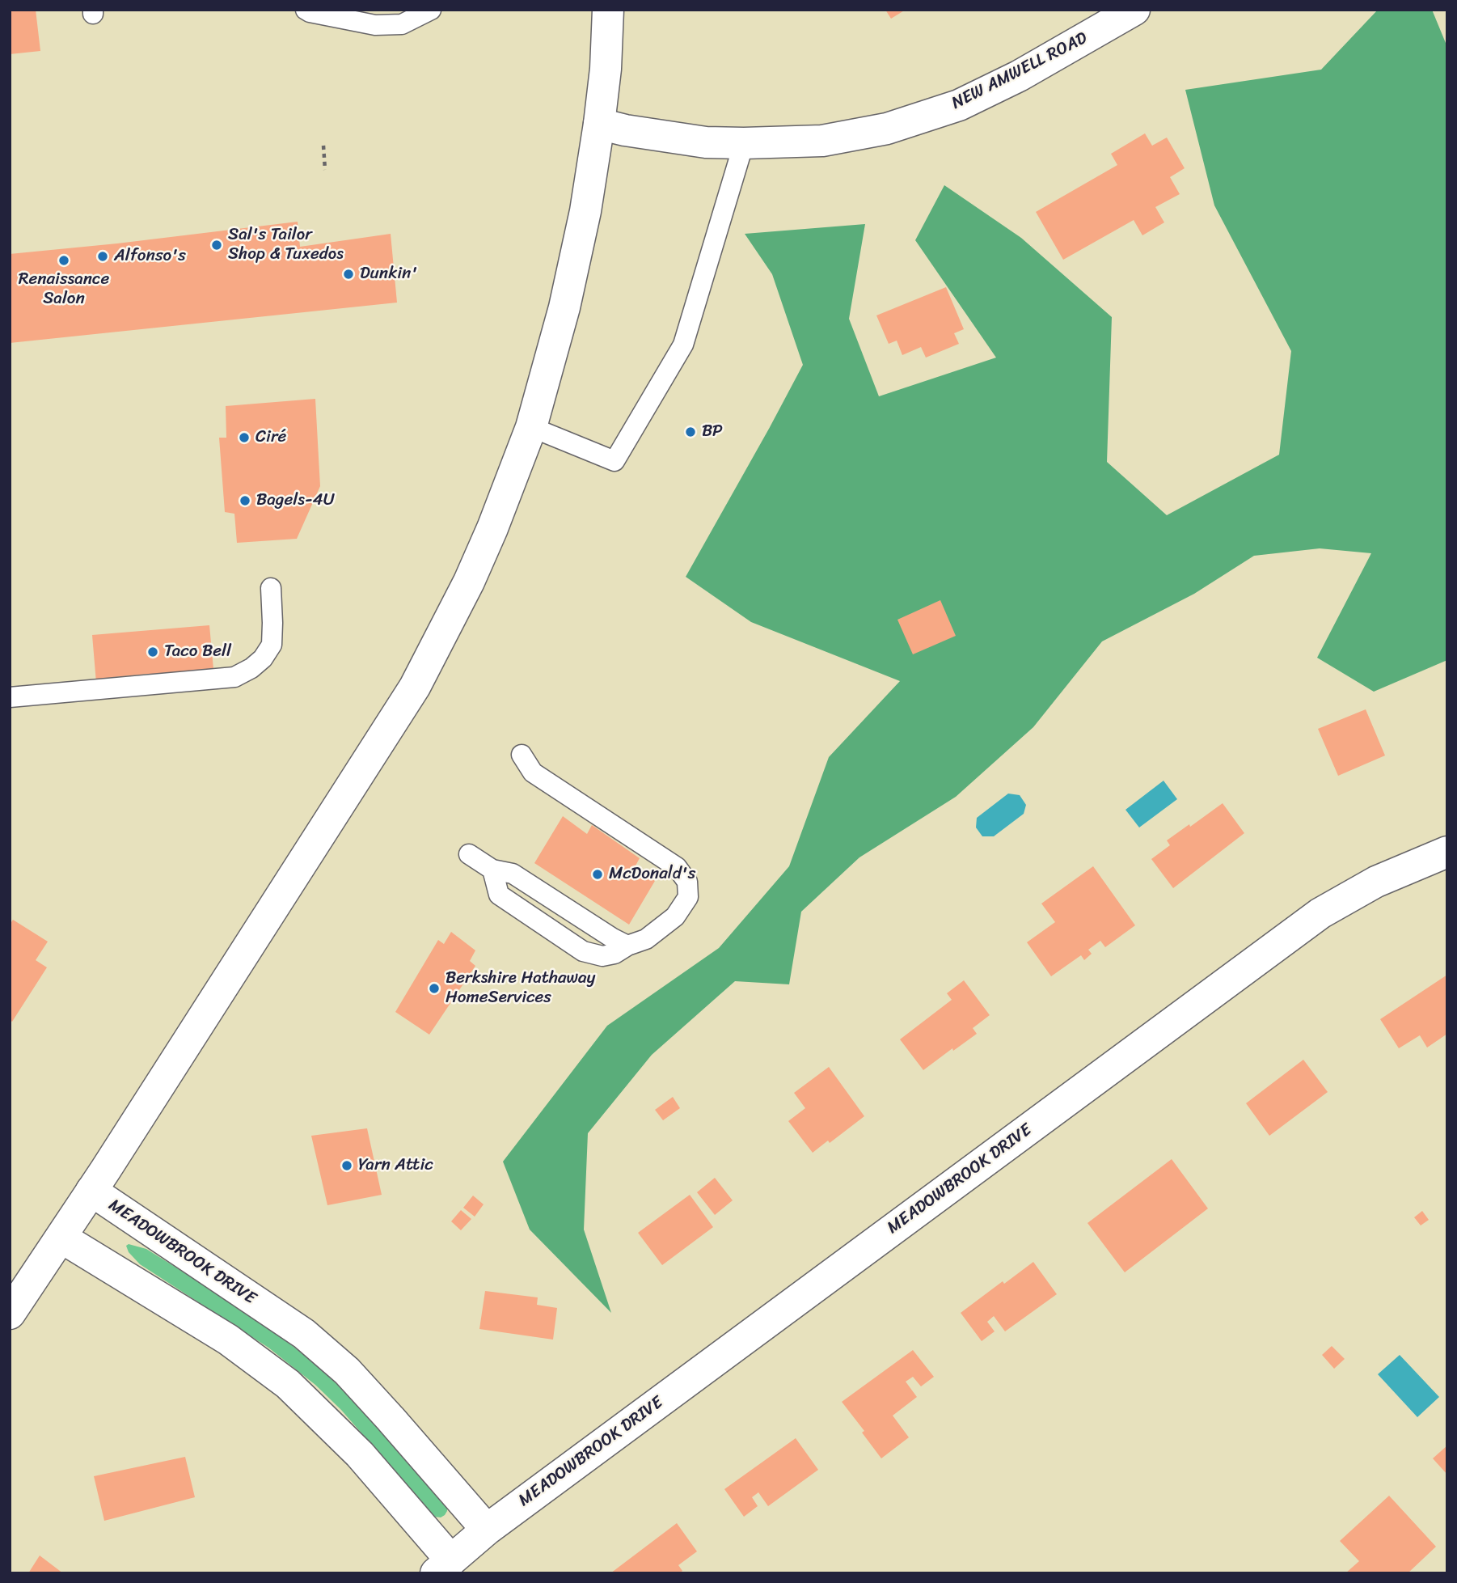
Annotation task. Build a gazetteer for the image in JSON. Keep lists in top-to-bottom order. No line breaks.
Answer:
{"streets":{"street":["NEW AMWELL ROAD","MEADOWBROOK DRIVE"]},"places":["Sal's Tailor Shop & Tuxedos","Alfonso's","Renaissance Salon","Dunkin'","BP","Ciré","Bagels-4U","Taco Bell","McDonald's","Berkshire Hathaway HomeServices","Yarn Attic"]}
